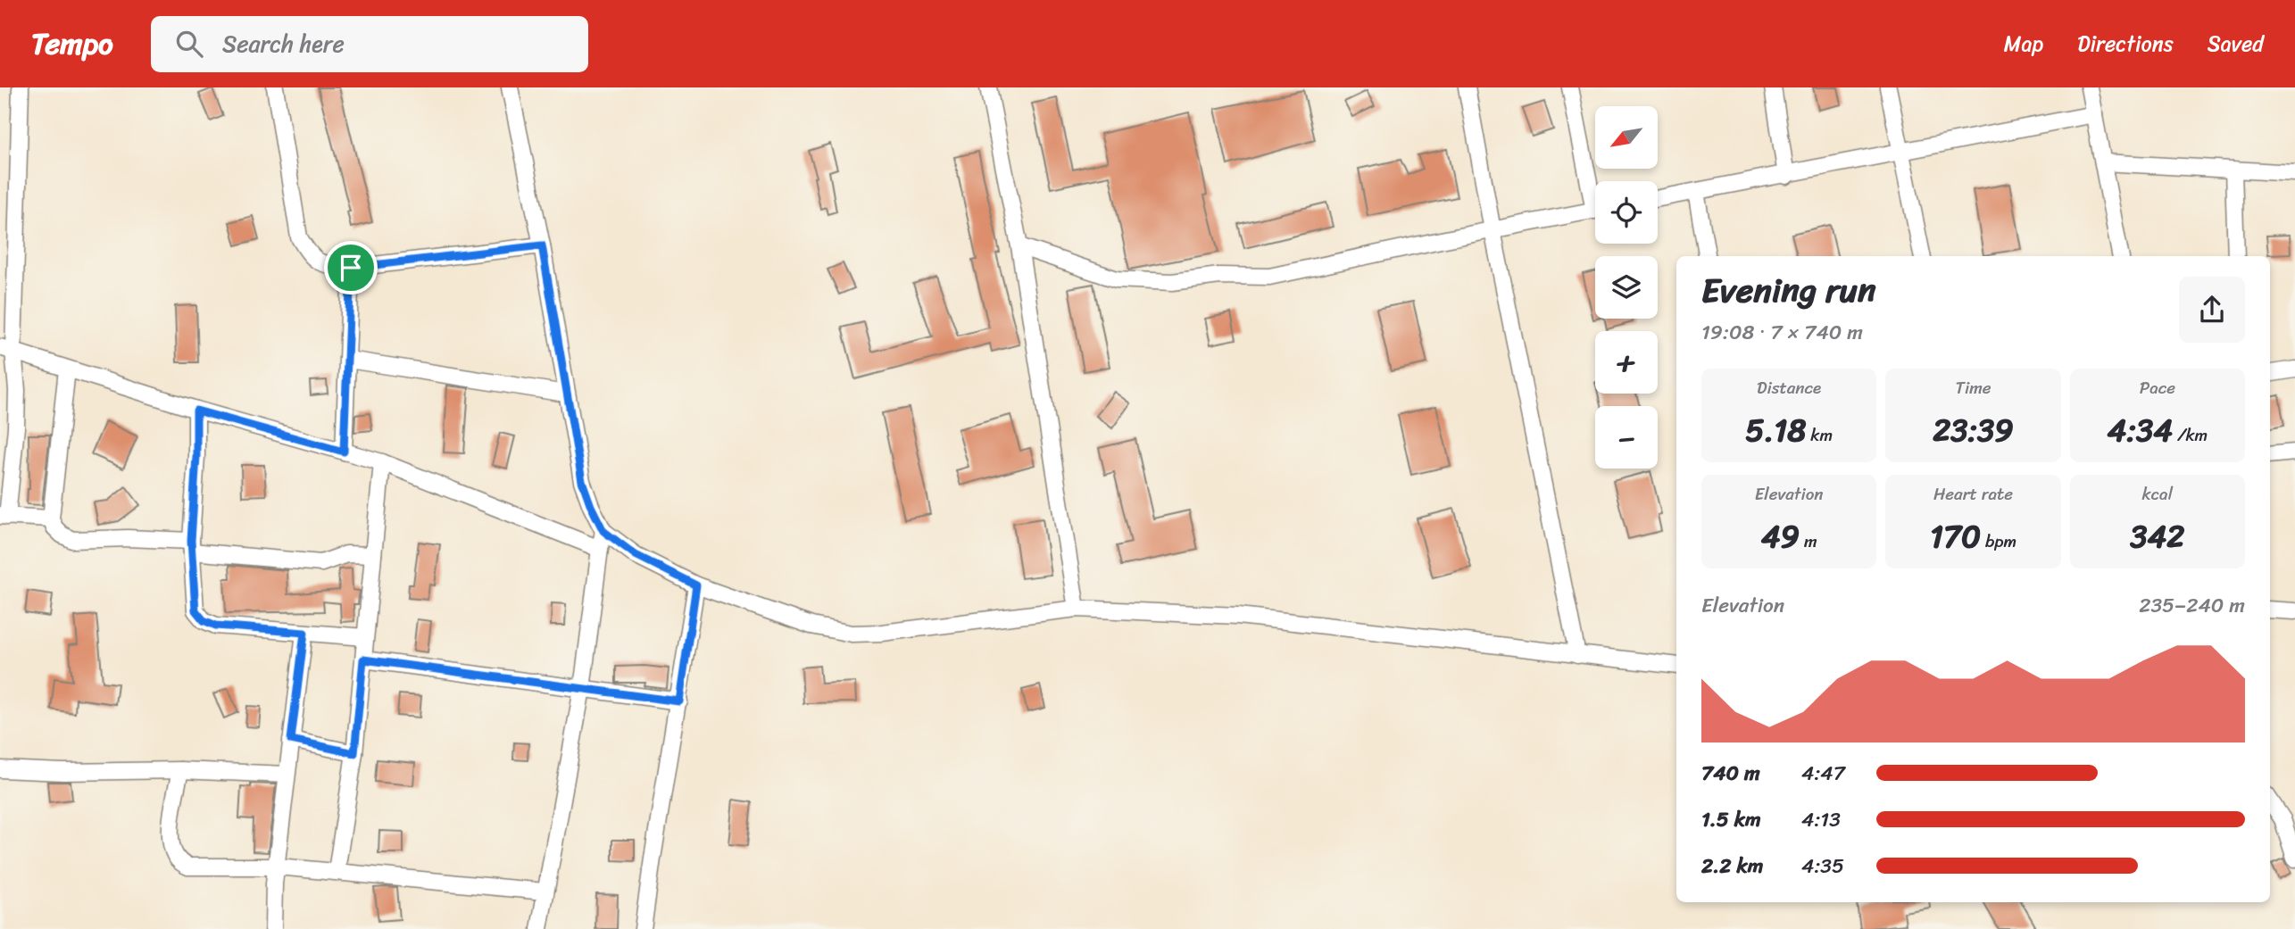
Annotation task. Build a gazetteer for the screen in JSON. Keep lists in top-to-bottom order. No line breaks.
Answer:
{"north":"bottom left","page":{"header":"Tempo","search":"Search here","nav":["Map","Directions","Saved"],"map_buttons":["+","−"],"heading":["Evening run","19:08 · 7 × 740 m"],"stats":[["Distance","5.18 km"],["Time","23:39"],["Pace","4:34 /km"],["Elevation","49 m"],["Heart rate","170 bpm"],["kcal","342"]],"chart":["Elevation","235–240 m"],"list":[{"name":"740 m","note":"4:47"},{"name":"1.5 km","note":"4:13"},{"name":"2.2 km","note":"4:35"}]}}
